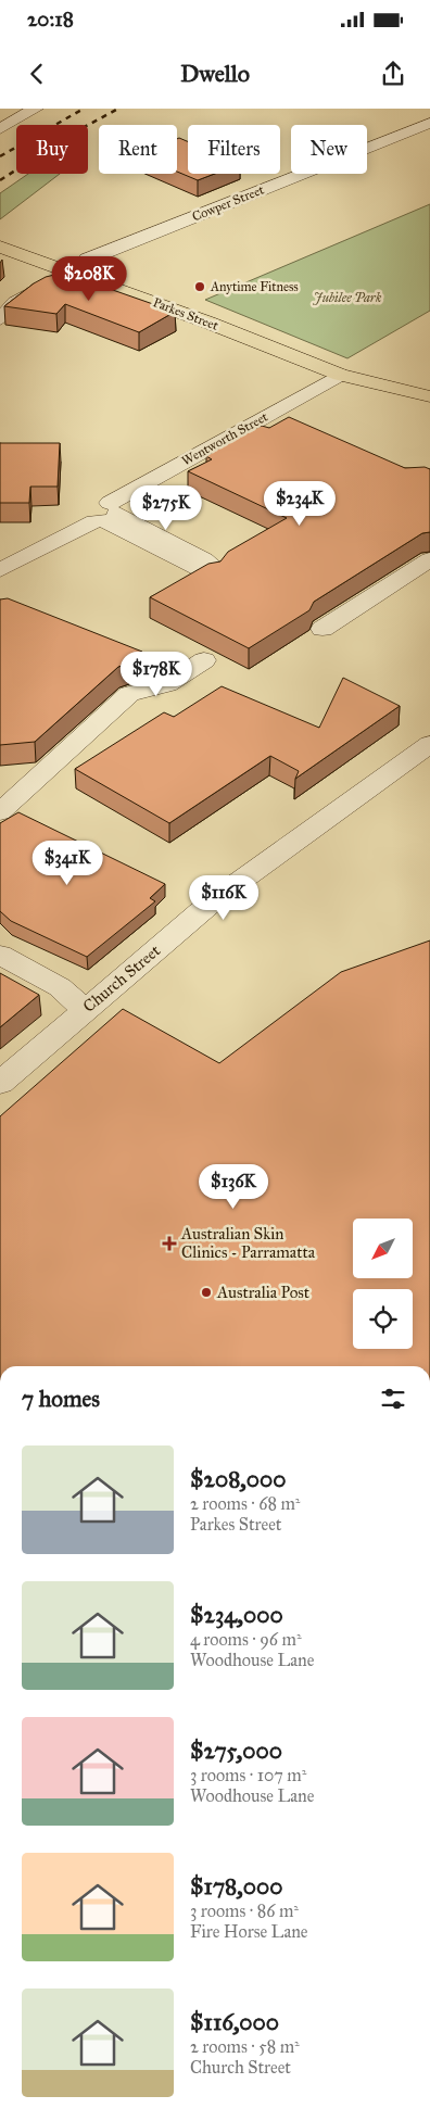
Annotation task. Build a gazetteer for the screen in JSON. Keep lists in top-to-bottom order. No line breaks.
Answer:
{"streets":{"main road":["Parkes Street"],"street":["Cowper Street","Wentworth Street","Church Street"]},"crossings":[["Cowper Street","Parkes Street"],["Parkes Street","Wentworth Street"]],"parks":["Jubilee Park"],"places":{"other":["Anytime Fitness","Australia Post"],"health":["Australian Skin Clinics - Parramatta"]},"north":"bottom left","page":{"status":"20:18","header":"Dwello","chip":["Buy","Rent","Filters","New"],"price":["$208K","$234K","$275K","$178K","$341K","$116K","$136K"],"heading":"7 homes","list":[{"name":"$208,000","note":"2 rooms · 68 m² · Parkes Street"},{"name":"$234,000","note":"4 rooms · 96 m² · Woodhouse Lane"},{"name":"$275,000","note":"3 rooms · 107 m² · Woodhouse Lane"},{"name":"$178,000","note":"3 rooms · 86 m² · Fire Horse Lane"},{"name":"$116,000","note":"2 rooms · 58 m² · Church Street"}]}}
